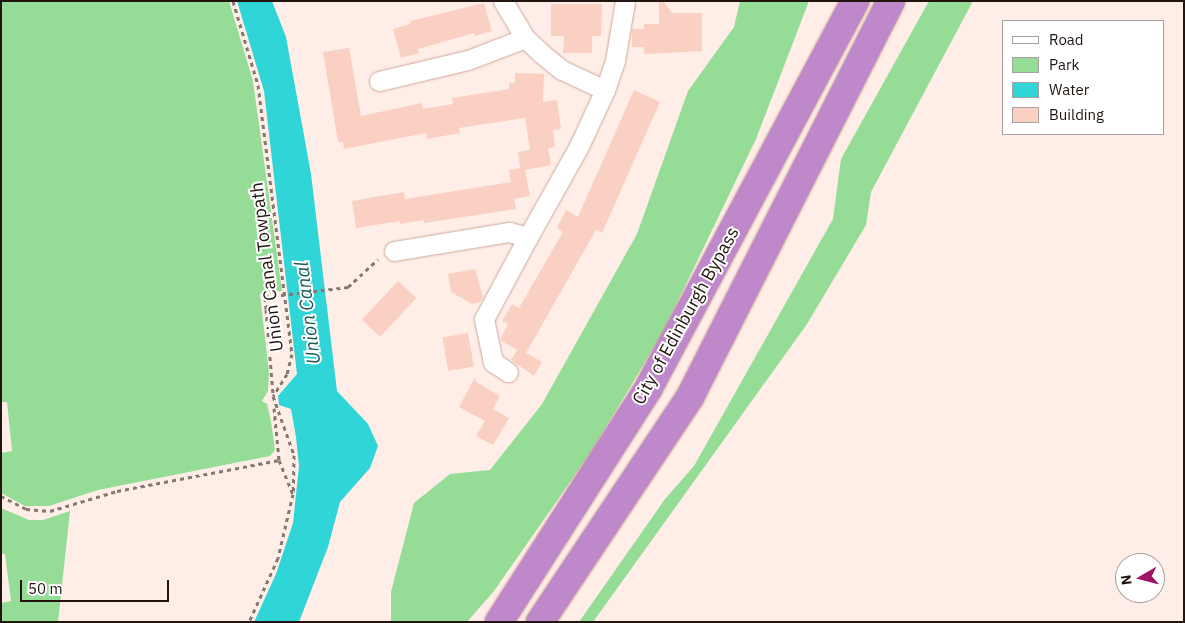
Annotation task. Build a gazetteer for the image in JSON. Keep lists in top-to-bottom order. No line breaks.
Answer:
{"streets":{"highway":["City of Edinburgh Bypass"],"path":["Union Canal Towpath"]},"water":["Union Canal"],"legend":["Road","Park","Water","Building"],"scale_bar":"50 m","north":"left"}
